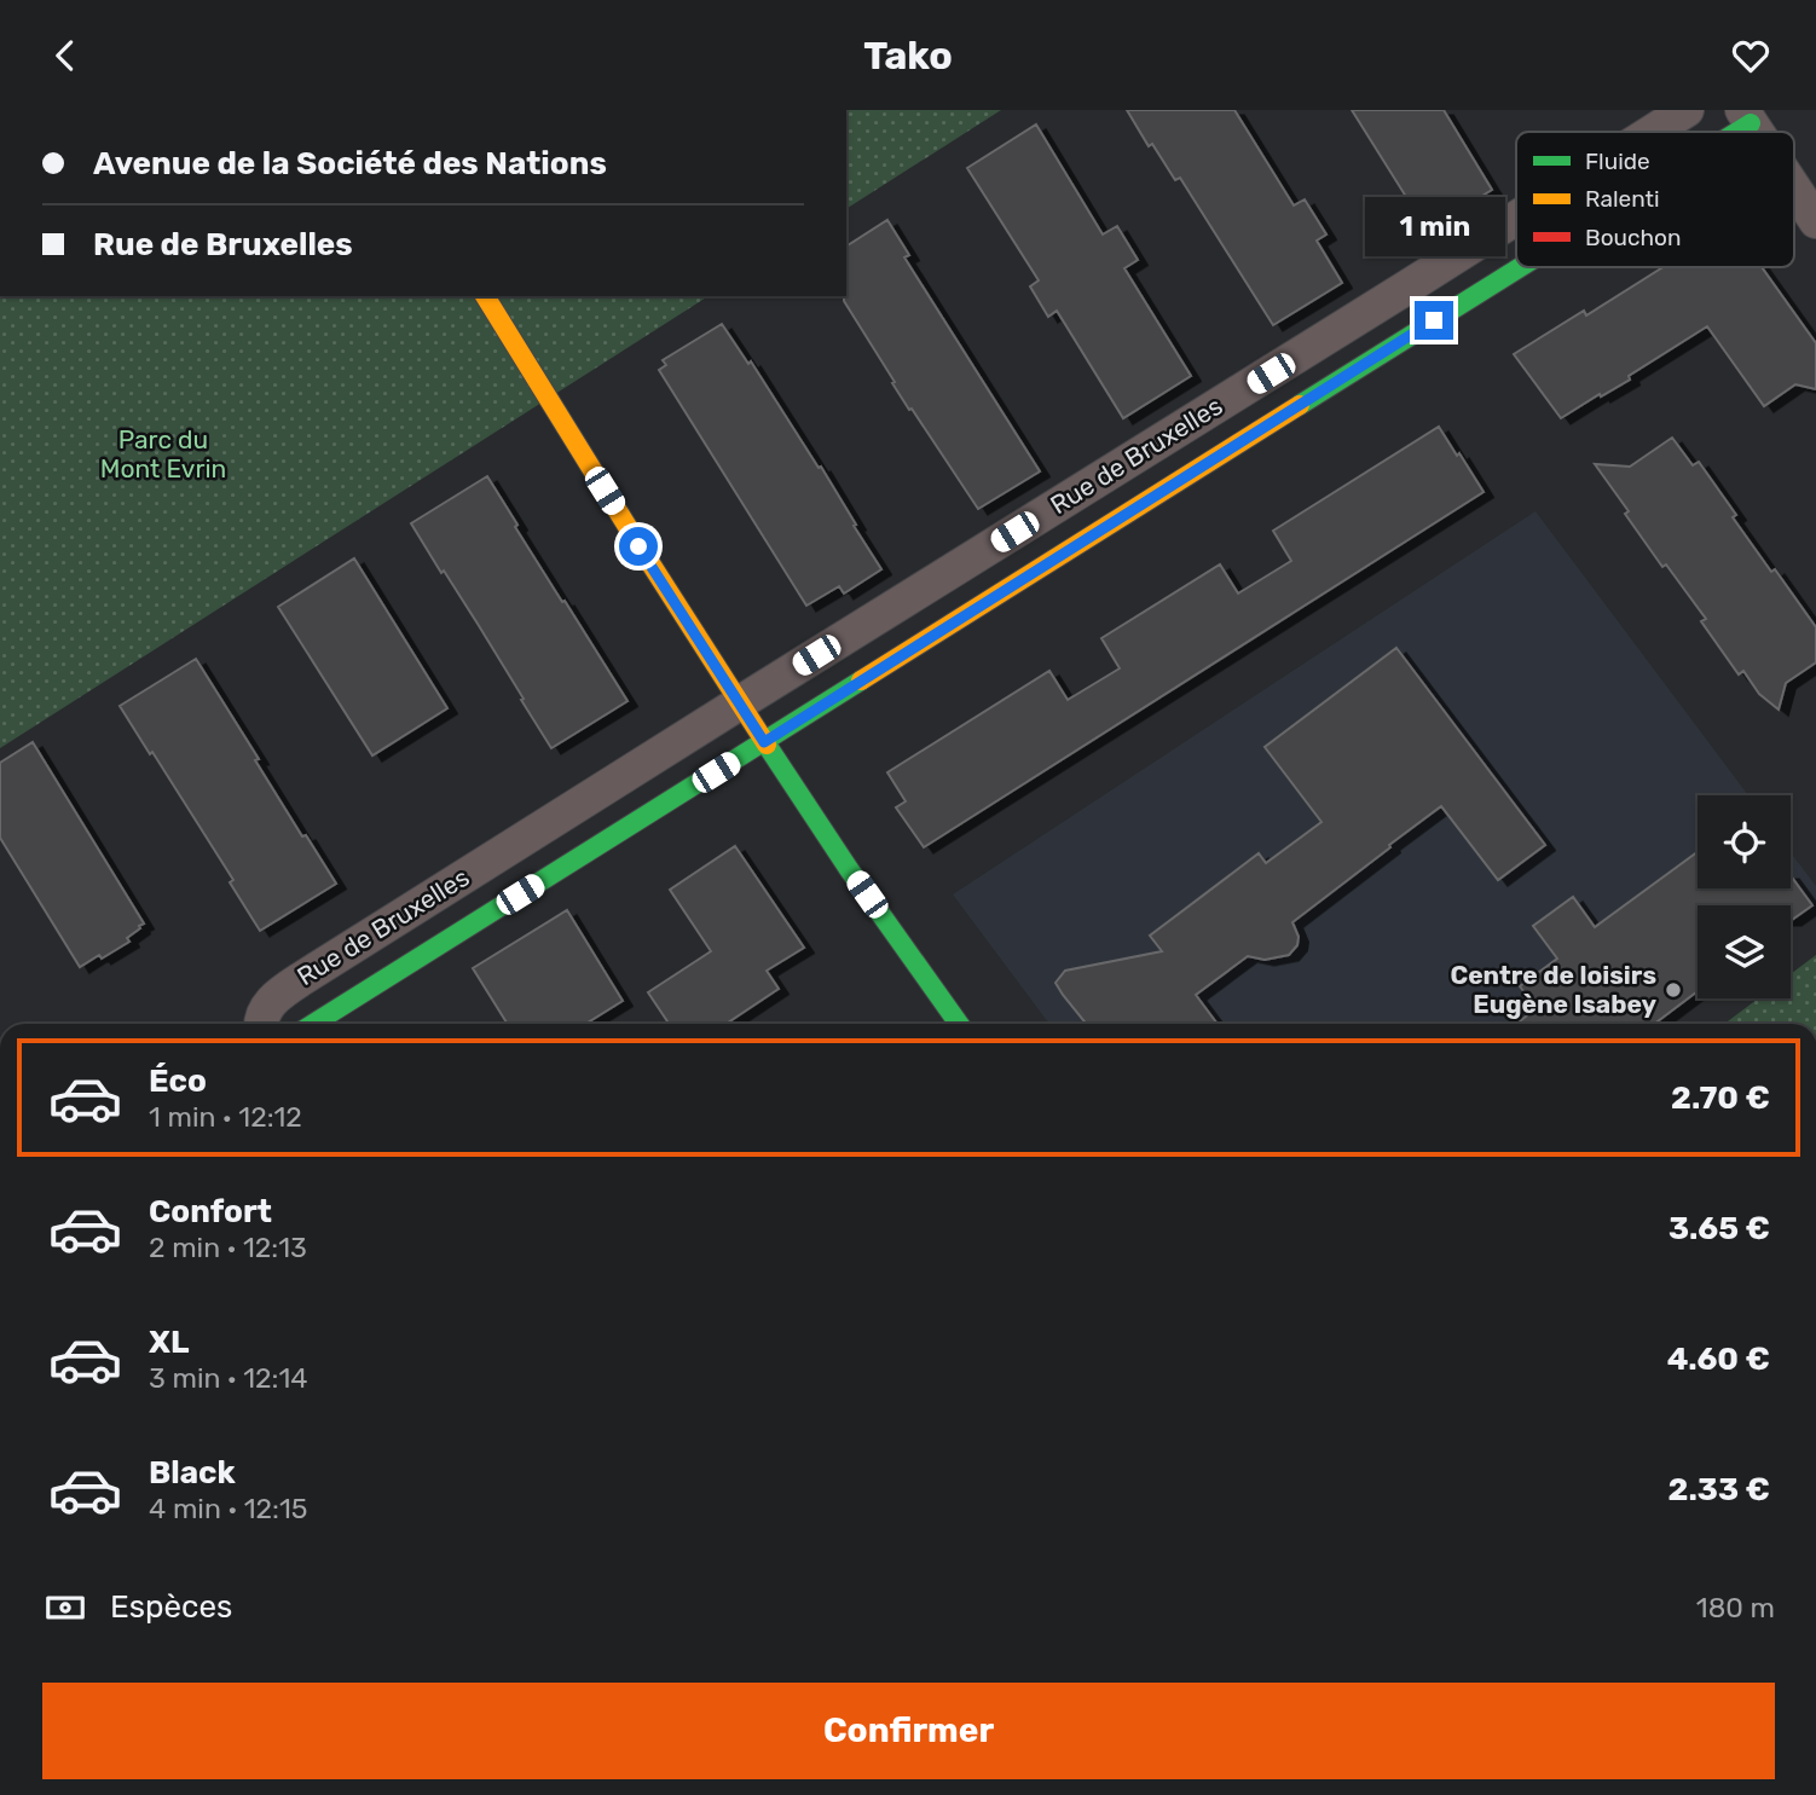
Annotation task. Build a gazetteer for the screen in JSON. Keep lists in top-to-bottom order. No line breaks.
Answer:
{"streets":{"street":["Rue de Bruxelles"]},"parks":["Parc du Mont Evrin"],"places":["Centre de loisirs Eugène Isabey"],"legend":["Fluide","Ralenti","Bouchon"],"page":{"header":"Tako","banner":["Avenue de la Société des Nations","Rue de Bruxelles"],"bubble":"1 min","list":[{"name":"Éco","note":"1 min · 12:12","value":"2.70 €"},{"name":"Confort","note":"2 min · 12:13","value":"3.65 €"},{"name":"XL","note":"3 min · 12:14","value":"4.60 €"},{"name":"Black","note":"4 min · 12:15","value":"2.33 €"}],"pay":["Espèces","180 m"],"buttons":"Confirmer"}}
